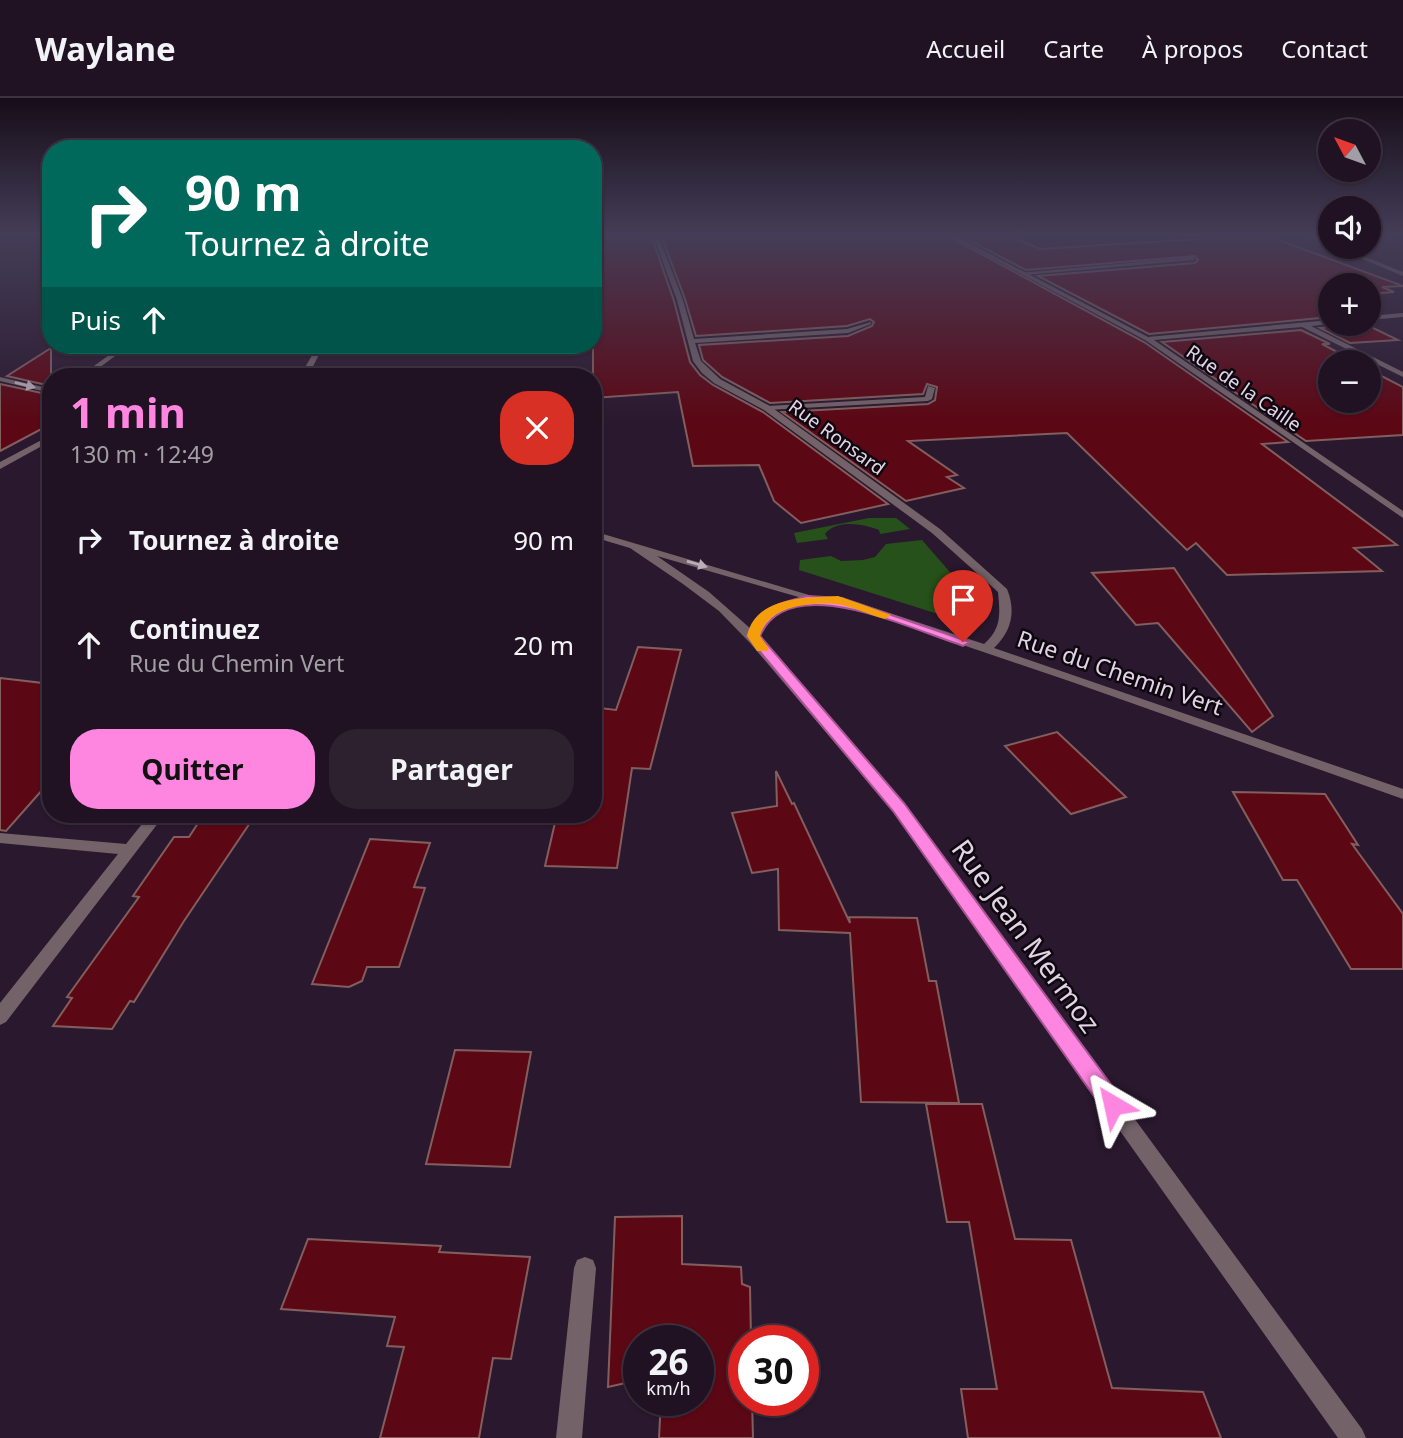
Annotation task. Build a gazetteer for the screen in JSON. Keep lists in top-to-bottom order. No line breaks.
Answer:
{"streets":{"street":["Rue de la Caille","Rue Ronsard","Rue du Chemin Vert","Rue Jean Mermoz"]},"crossings":[["Rue Ronsard","Rue du Chemin Vert"],["Rue du Chemin Vert","Rue Jean Mermoz"]],"north":"top left","page":{"header":"Waylane","nav":["Accueil","Carte","À propos","Contact"],"map_buttons":["+","−"],"turn":["90 m","Tournez à droite"],"then":"Puis","heading":["1 min","130 m · 12:49"],"list":[{"name":"Tournez à droite","value":"90 m"},{"name":"Continuez","note":"Rue du Chemin Vert","value":"20 m"}],"buttons":["Quitter","Partager"],"speed":"26 km/h","limit":"30"}}
